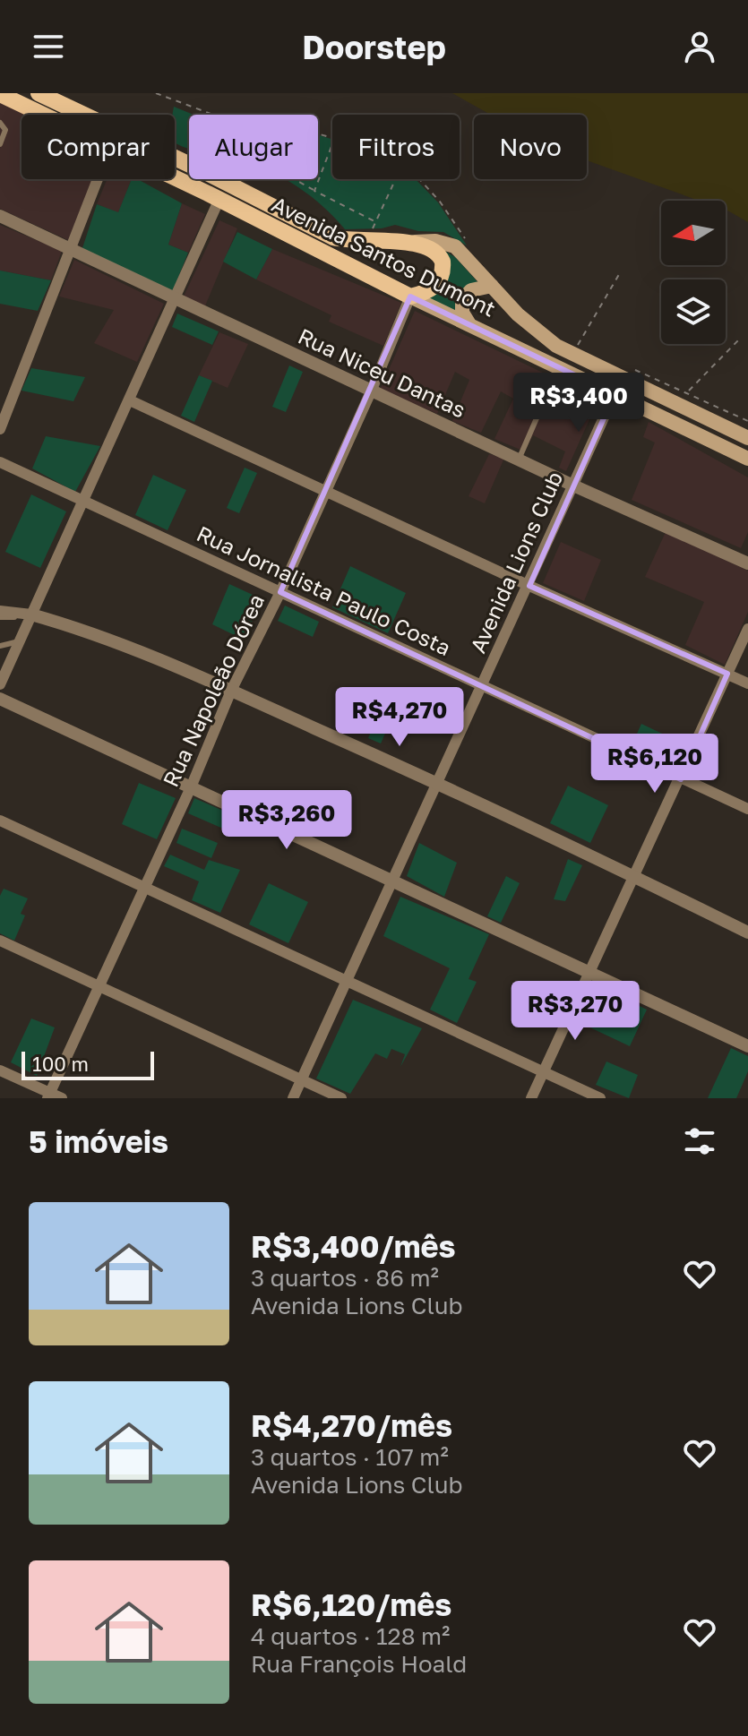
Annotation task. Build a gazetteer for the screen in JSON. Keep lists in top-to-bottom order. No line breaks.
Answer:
{"streets":{"main road":["Avenida Santos Dumont"],"street":["Rua Niceu Dantas","Avenida Lions Club","Rua Jornalista Paulo Costa","Rua Napoleão Dórea"]},"crossings":[["Avenida Santos Dumont","Avenida Lions Club"],["Avenida Santos Dumont","Rua Napoleão Dórea"],["Rua Niceu Dantas","Avenida Lions Club"],["Rua Niceu Dantas","Rua Napoleão Dórea"],["Avenida Lions Club","Rua Jornalista Paulo Costa"],["Rua Jornalista Paulo Costa","Rua Napoleão Dórea"]],"scale_bar":"100 m","north":"left","page":{"header":"Doorstep","chip":["Comprar","Alugar","Filtros","Novo"],"price":["R$3,400","R$4,270","R$6,120","R$3,260","R$3,270"],"scale":"100 m","heading":"5 imóveis","list":[{"name":"R$3,400/mês","note":"3 quartos · 86 m² · Avenida Lions Club"},{"name":"R$4,270/mês","note":"3 quartos · 107 m² · Avenida Lions Club"},{"name":"R$6,120/mês","note":"4 quartos · 128 m² · Rua François Hoald"}]}}
